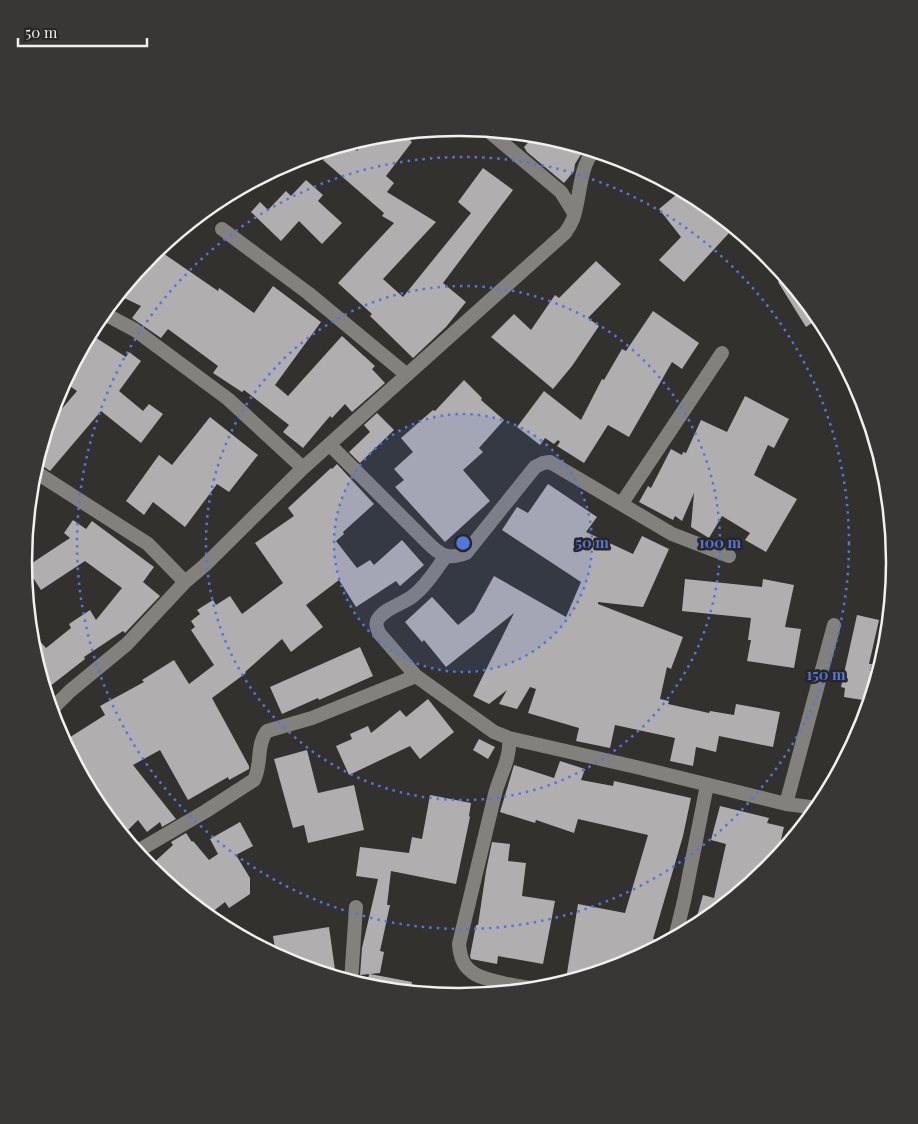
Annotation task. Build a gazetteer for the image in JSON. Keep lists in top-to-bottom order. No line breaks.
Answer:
{"scale_bar":"50 m","rings":["50 m","100 m","150 m"]}
